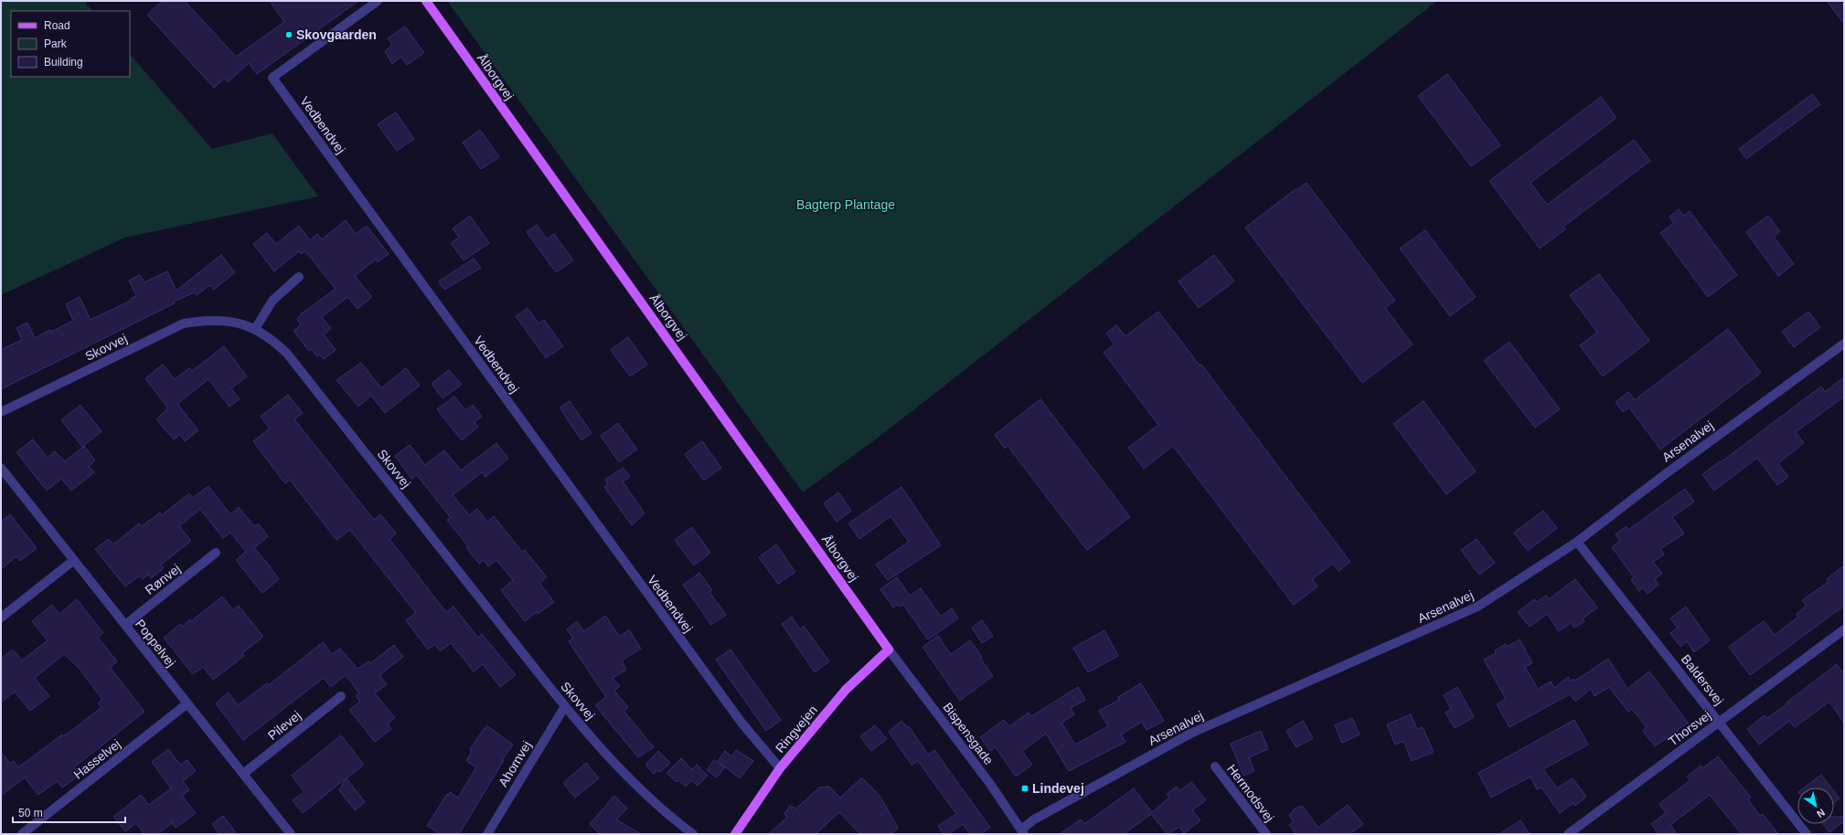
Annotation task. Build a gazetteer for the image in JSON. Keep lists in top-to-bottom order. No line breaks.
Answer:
{"streets":{"main road":["Ålborgvej","Ringvejen"],"street":["Vedbendvej","Skovvej","Arsenalvej","Rønvej","Poppelvej","Baldersvej","Pilevej","Thorsvej","Bispensgade","Hasselvej","Ahornvej","Hermodsvej"]},"crossings":[["Ålborgvej","Ringvejen"],["Ålborgvej","Bispensgade"],["Vedbendvej","Ringvejen"],["Skovvej","Ahornvej"],["Arsenalvej","Baldersvej"],["Arsenalvej","Bispensgade"],["Rønvej","Poppelvej"],["Poppelvej","Pilevej"],["Poppelvej","Hasselvej"],["Baldersvej","Thorsvej"],["Ringvejen","Bispensgade"]],"parks":["Bagterp Plantage"],"places":{"other":["Skovgaarden"],"transit":["Lindevej"]},"legend":["Road","Park","Building"],"scale_bar":"50 m","north":"bottom right"}
